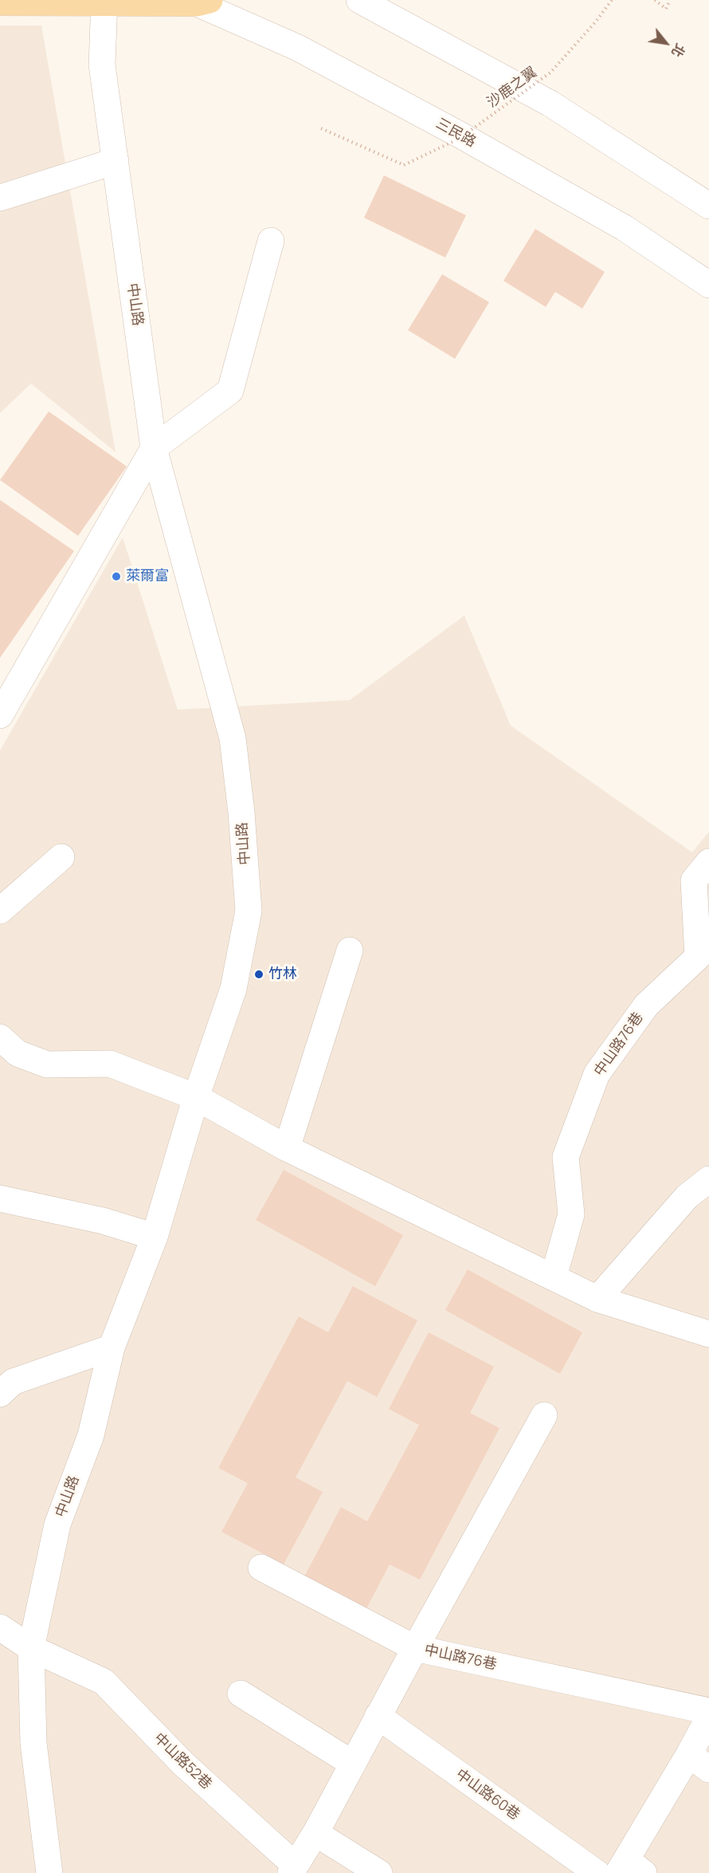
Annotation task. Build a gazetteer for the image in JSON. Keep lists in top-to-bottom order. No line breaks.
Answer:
{"streets":{"street":["三民路","中山路","中山路76巷","中山路52巷","中山路60巷"],"path":["沙鹿之翼"]},"crossings":[["中山路","中山路52巷"],["中山路76巷","中山路52巷"],["中山路52巷","中山路60巷"]],"places":["萊爾富","竹林"],"north":"bottom right"}
